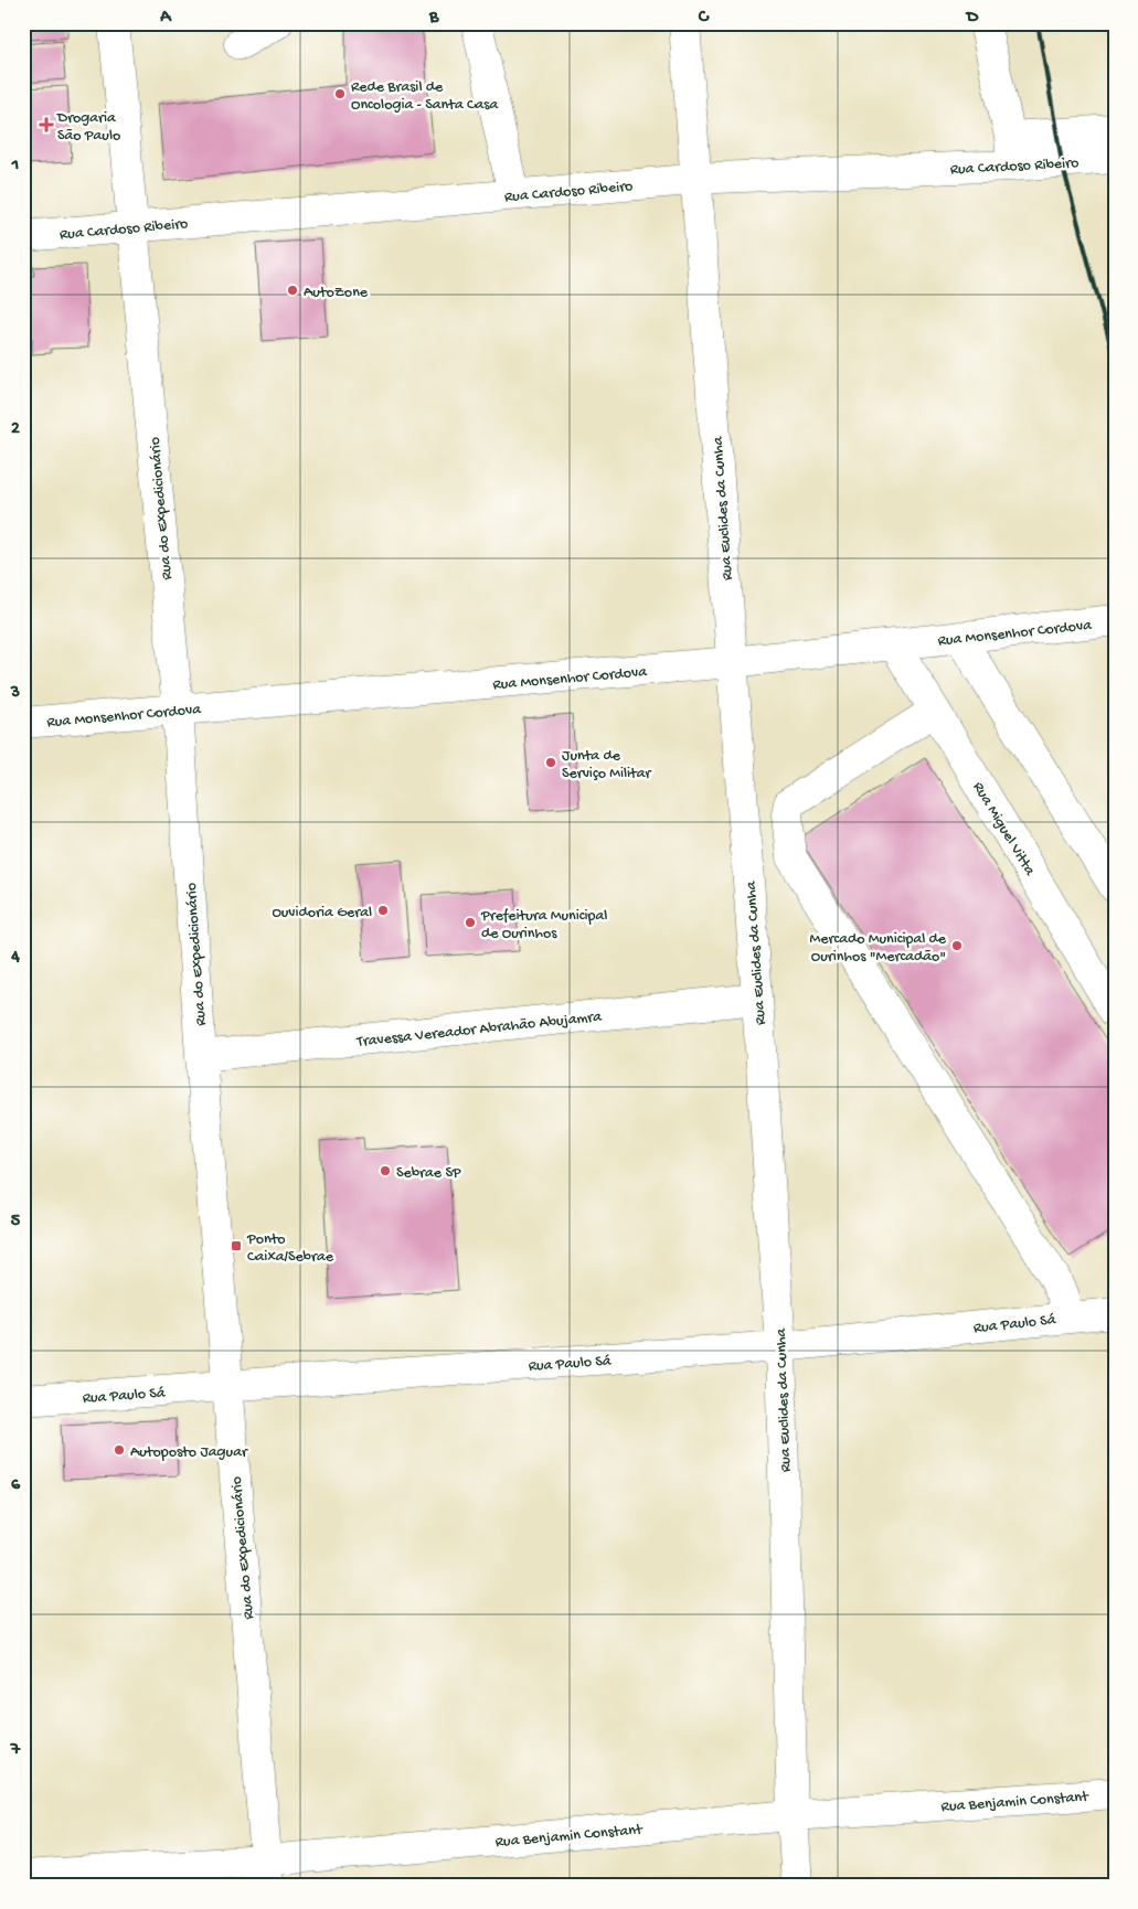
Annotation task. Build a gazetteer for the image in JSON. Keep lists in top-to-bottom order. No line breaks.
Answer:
{"streets":{"street":["Rua Cardoso Ribeiro","Rua do Expedicionário","Rua Euclides da Cunha","Rua Monsenhor Cordova","Rua Miguel Vitta","Travessa Vereador Abrahão Abujamra","Rua Paulo Sá","Rua Benjamin Constant"]},"crossings":[["Rua Cardoso Ribeiro","Rua do Expedicionário"],["Rua Cardoso Ribeiro","Rua Euclides da Cunha"],["Rua do Expedicionário","Rua Monsenhor Cordova"],["Rua do Expedicionário","Travessa Vereador Abrahão Abujamra"],["Rua do Expedicionário","Rua Paulo Sá"],["Rua do Expedicionário","Rua Benjamin Constant"],["Rua Euclides da Cunha","Rua Monsenhor Cordova"],["Rua Euclides da Cunha","Travessa Vereador Abrahão Abujamra"],["Rua Euclides da Cunha","Rua Paulo Sá"],["Rua Euclides da Cunha","Rua Benjamin Constant"],["Rua Monsenhor Cordova","Rua Miguel Vitta"]],"places":{"other":["Rede Brasil de Oncologia - Santa Casa","AutoZone","Junta de Serviço Militar","Ouvidoria Geral","Prefeitura Municipal de Ourinhos","Mercado Municipal de Ourinhos \"Mercadão\"","Sebrae SP","Autoposto Jaguar"],"health":["Drogaria São Paulo"],"transit":["Ponto Caixa/Sebrae"]},"grid":{"columns":["A","B","C","D"],"rows":["1","2","3","4","5","6","7"]}}
